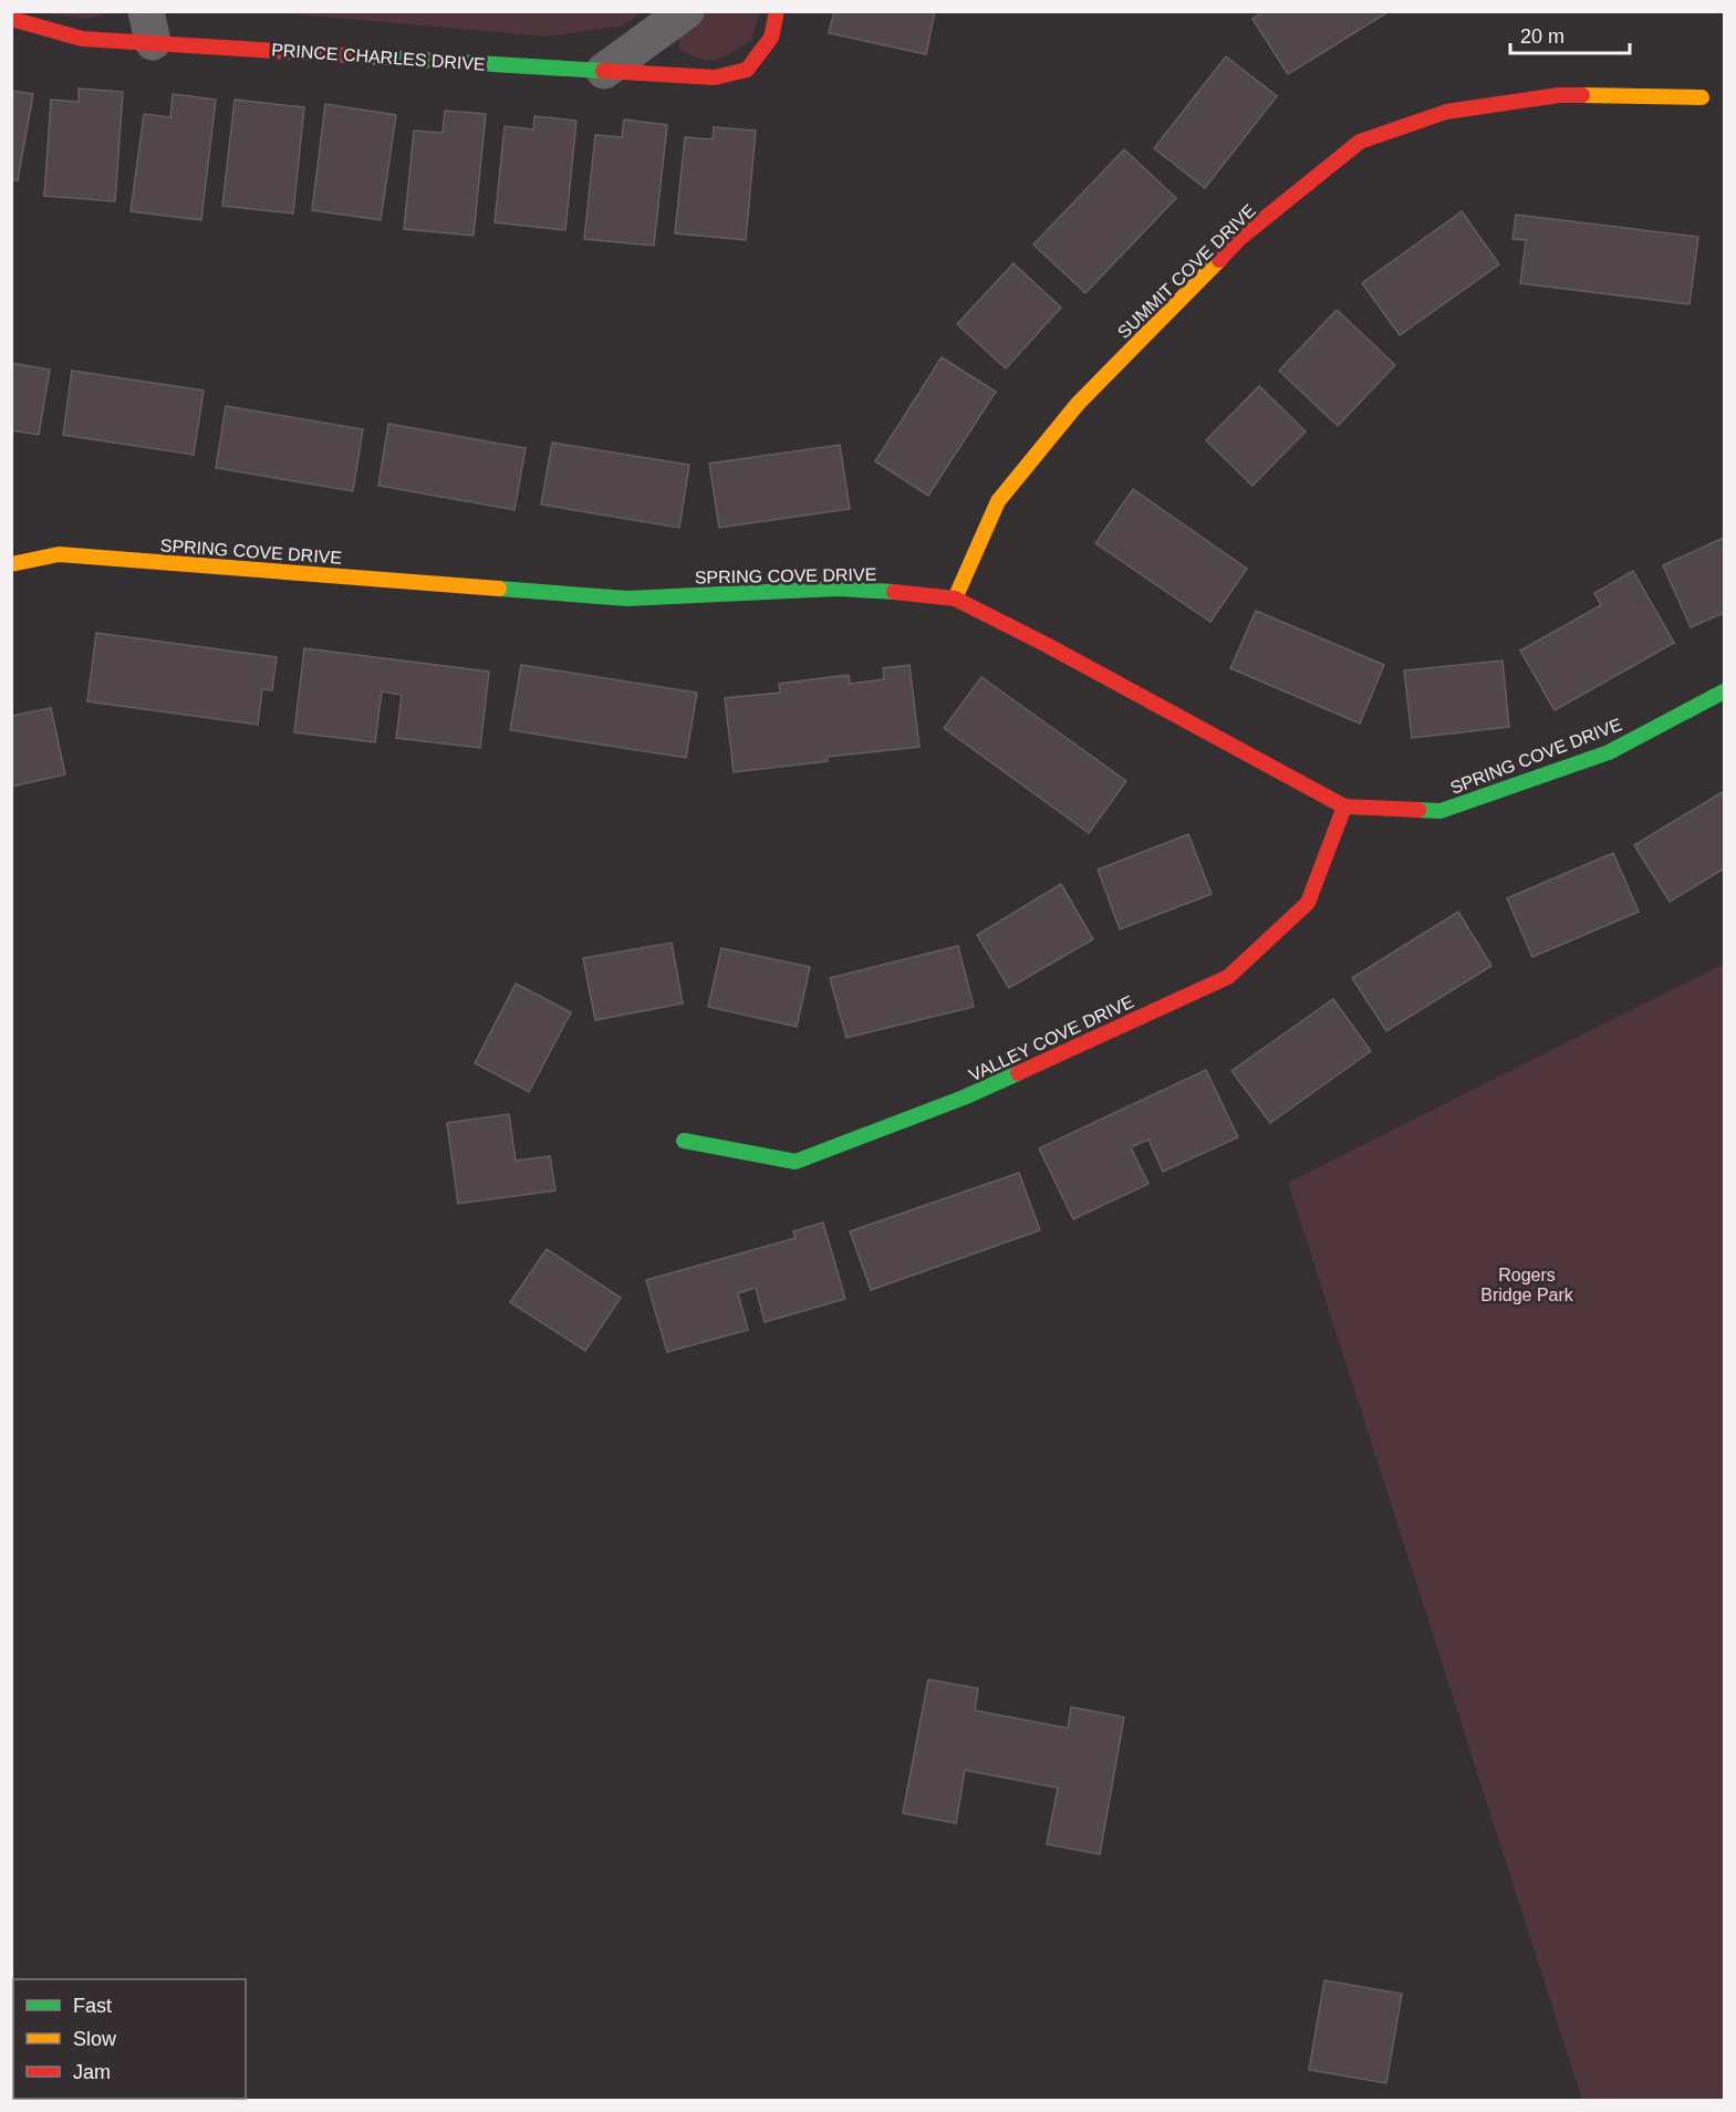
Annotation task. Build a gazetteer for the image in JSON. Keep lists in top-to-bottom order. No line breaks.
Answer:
{"streets":{"street":["PRINCE CHARLES DRIVE","SUMMIT COVE DRIVE","SPRING COVE DRIVE","VALLEY COVE DRIVE"]},"crossings":[["SUMMIT COVE DRIVE","SPRING COVE DRIVE"],["SPRING COVE DRIVE","VALLEY COVE DRIVE"]],"parks":["Rogers Bridge Park"],"legend":["Fast","Slow","Jam"],"scale_bar":"20 m"}
